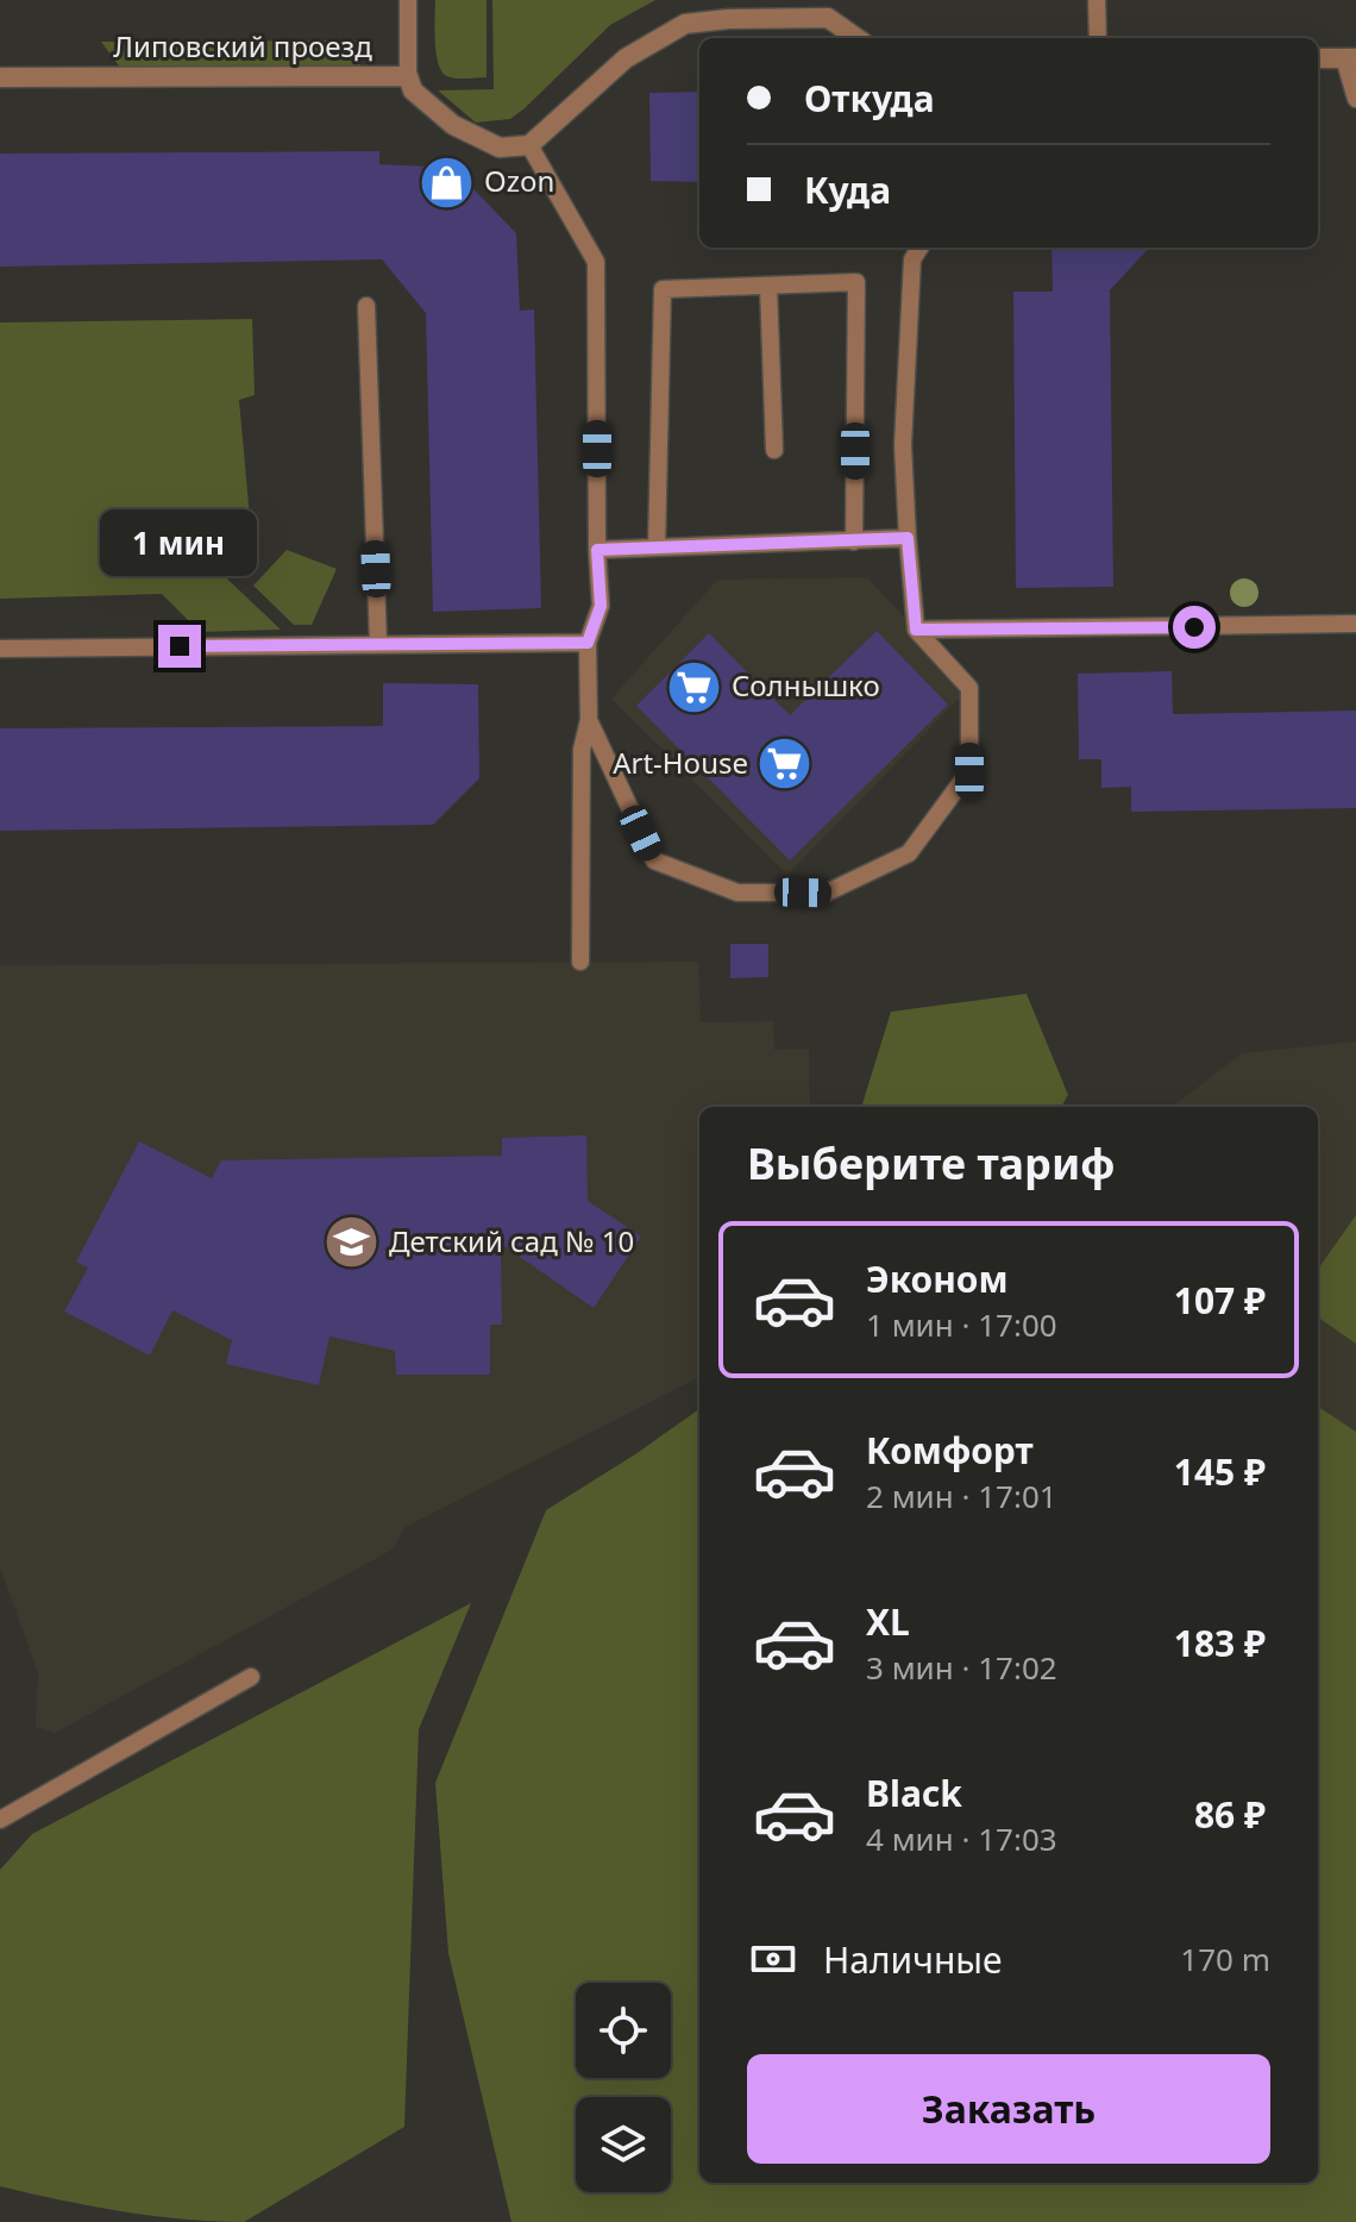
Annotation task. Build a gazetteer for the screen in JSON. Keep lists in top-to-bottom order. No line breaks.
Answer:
{"streets":{"street":["Липовский проезд"]},"places":{"shop":["Ozon"],"supermarket":["Солнышко","Art-House"],"school or university":["Детский сад № 10"]},"page":{"banner":["Откуда","Куда"],"bubble":"1 мин","heading":"Выберите тариф","list":[{"name":"Эконом","note":"1 мин · 17:00","value":"107 ₽"},{"name":"Комфорт","note":"2 мин · 17:01","value":"145 ₽"},{"name":"XL","note":"3 мин · 17:02","value":"183 ₽"},{"name":"Black","note":"4 мин · 17:03","value":"86 ₽"}],"pay":["Наличные","170 m"],"buttons":"Заказать"}}
